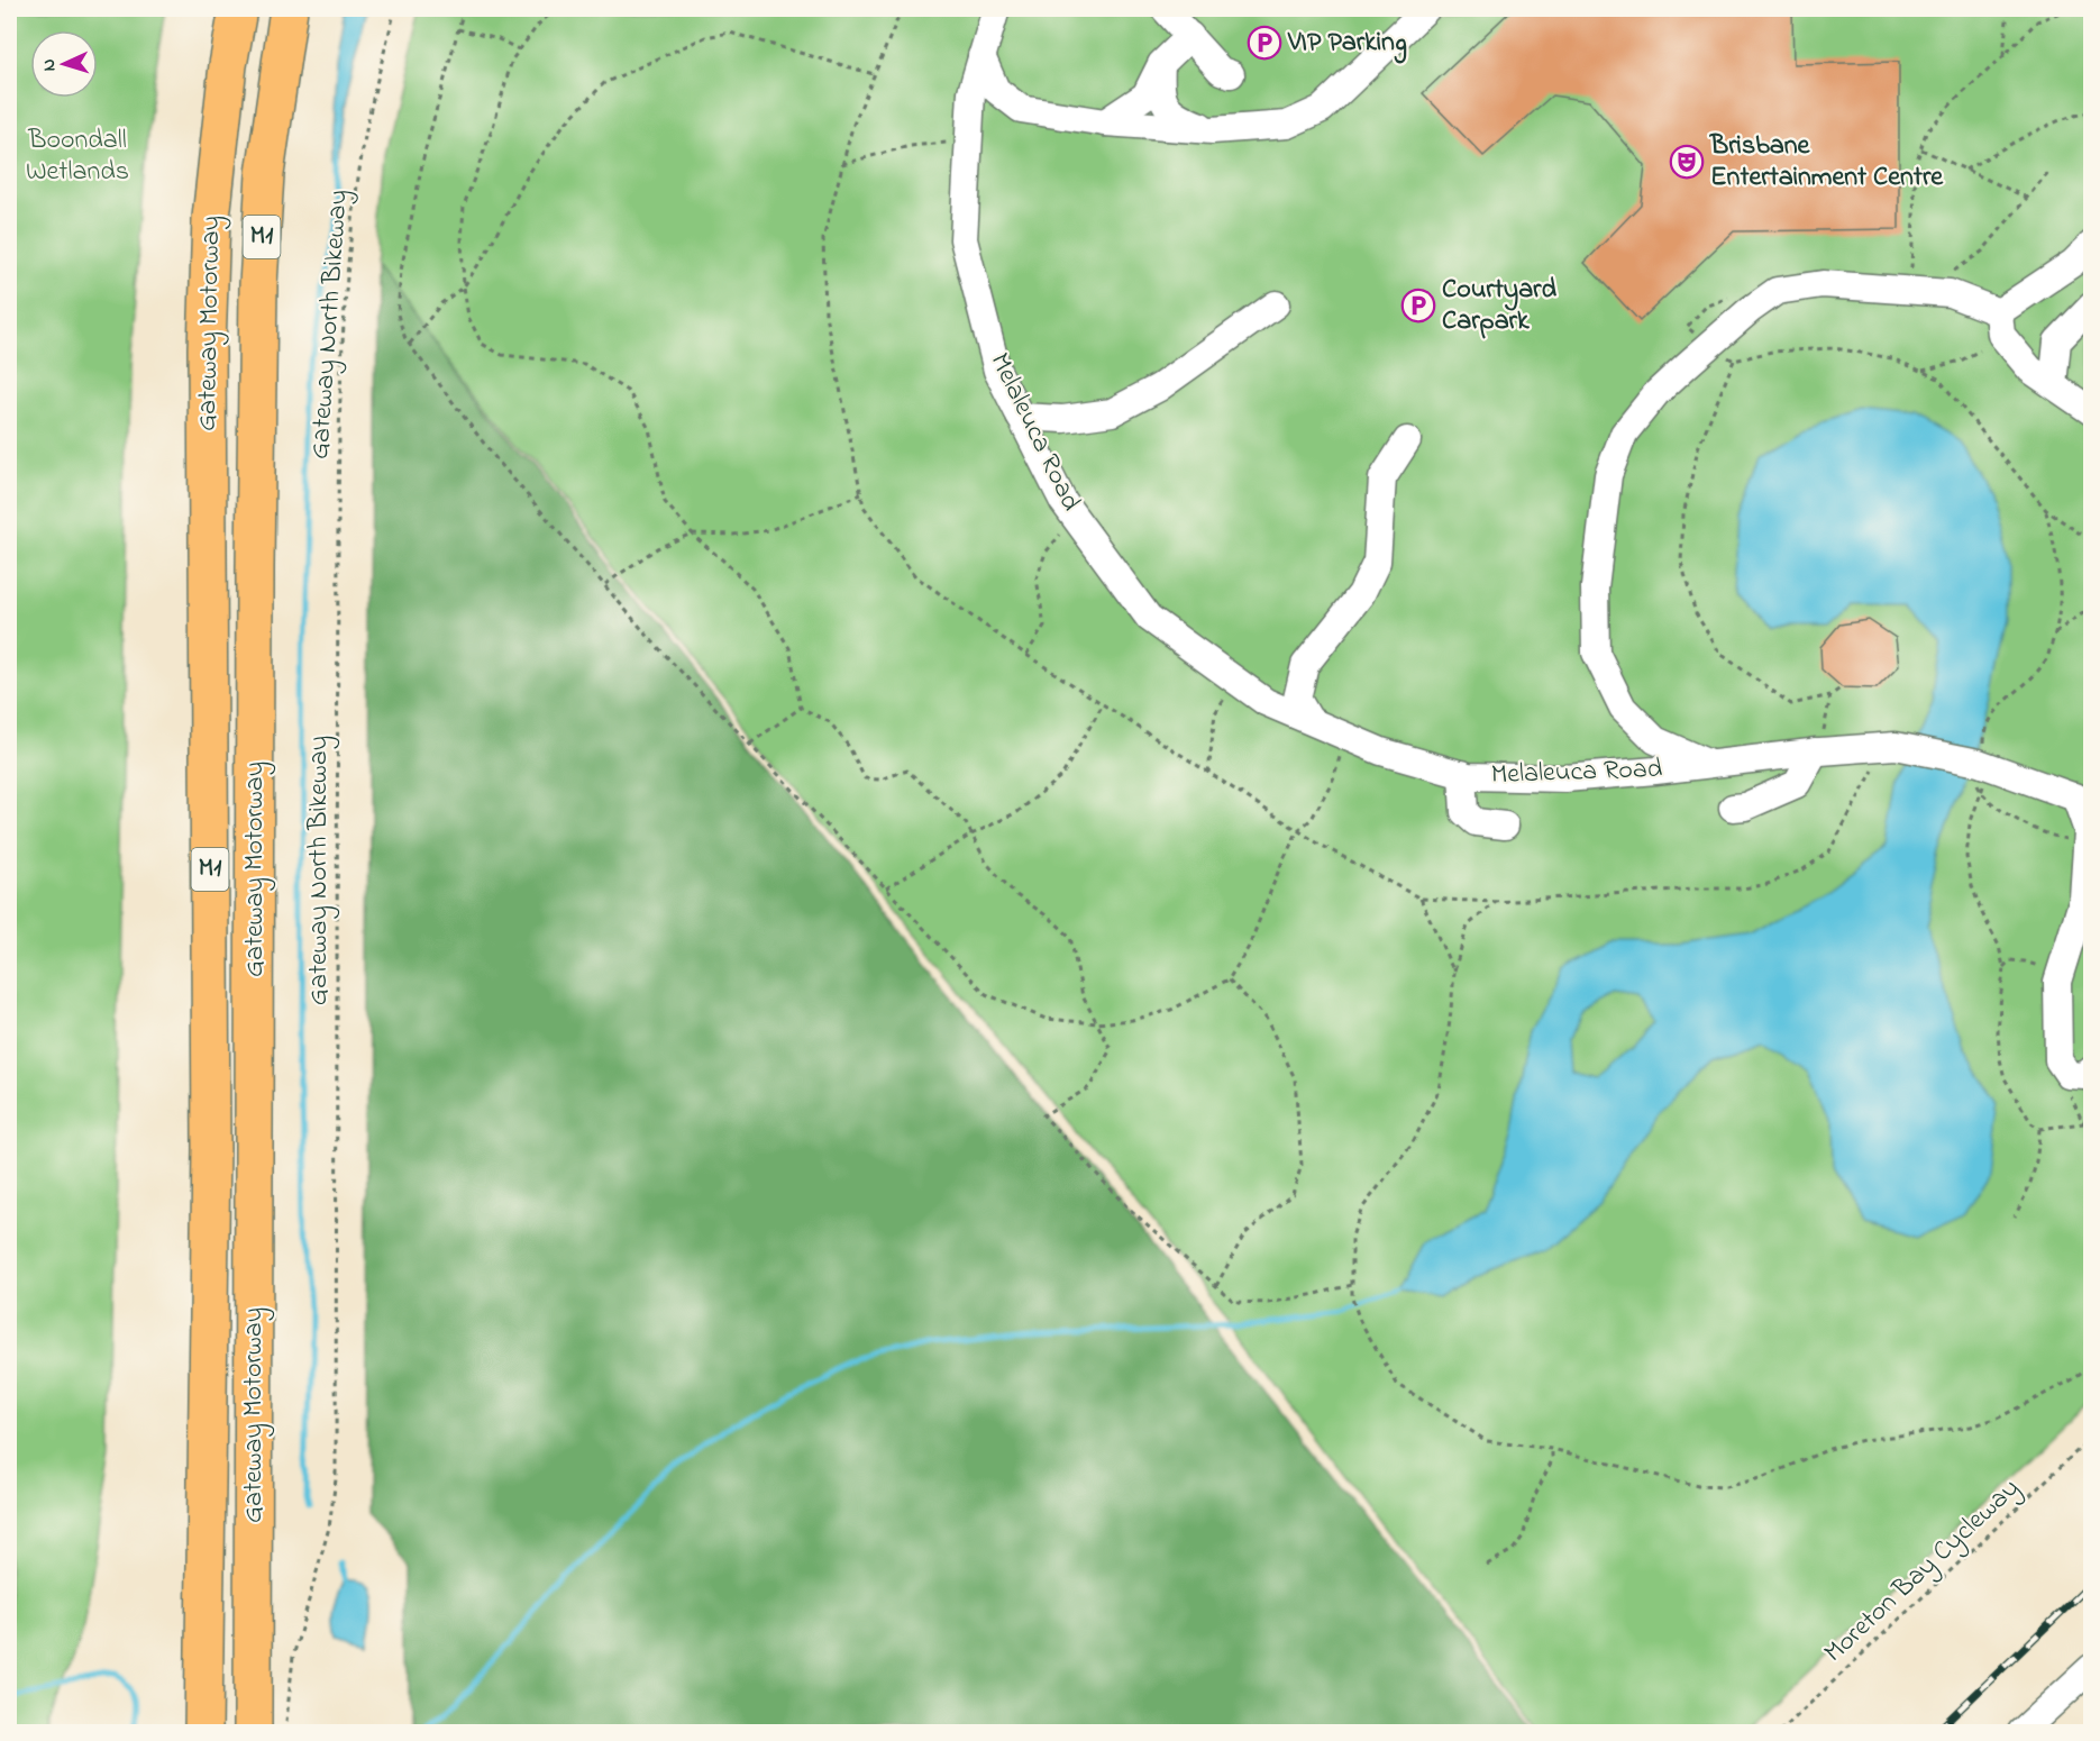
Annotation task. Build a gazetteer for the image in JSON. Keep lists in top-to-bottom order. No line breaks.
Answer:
{"streets":{"highway":["M1","Gateway Motorway"],"street":["Melaleuca Road"],"path":["Gateway North Bikeway","Moreton Bay Cycleway"]},"parks":["Boondall Wetlands"],"places":{"parking":["VIP Parking","Courtyard Carpark"],"theatre":["Brisbane Entertainment Centre"]},"north":"left"}
